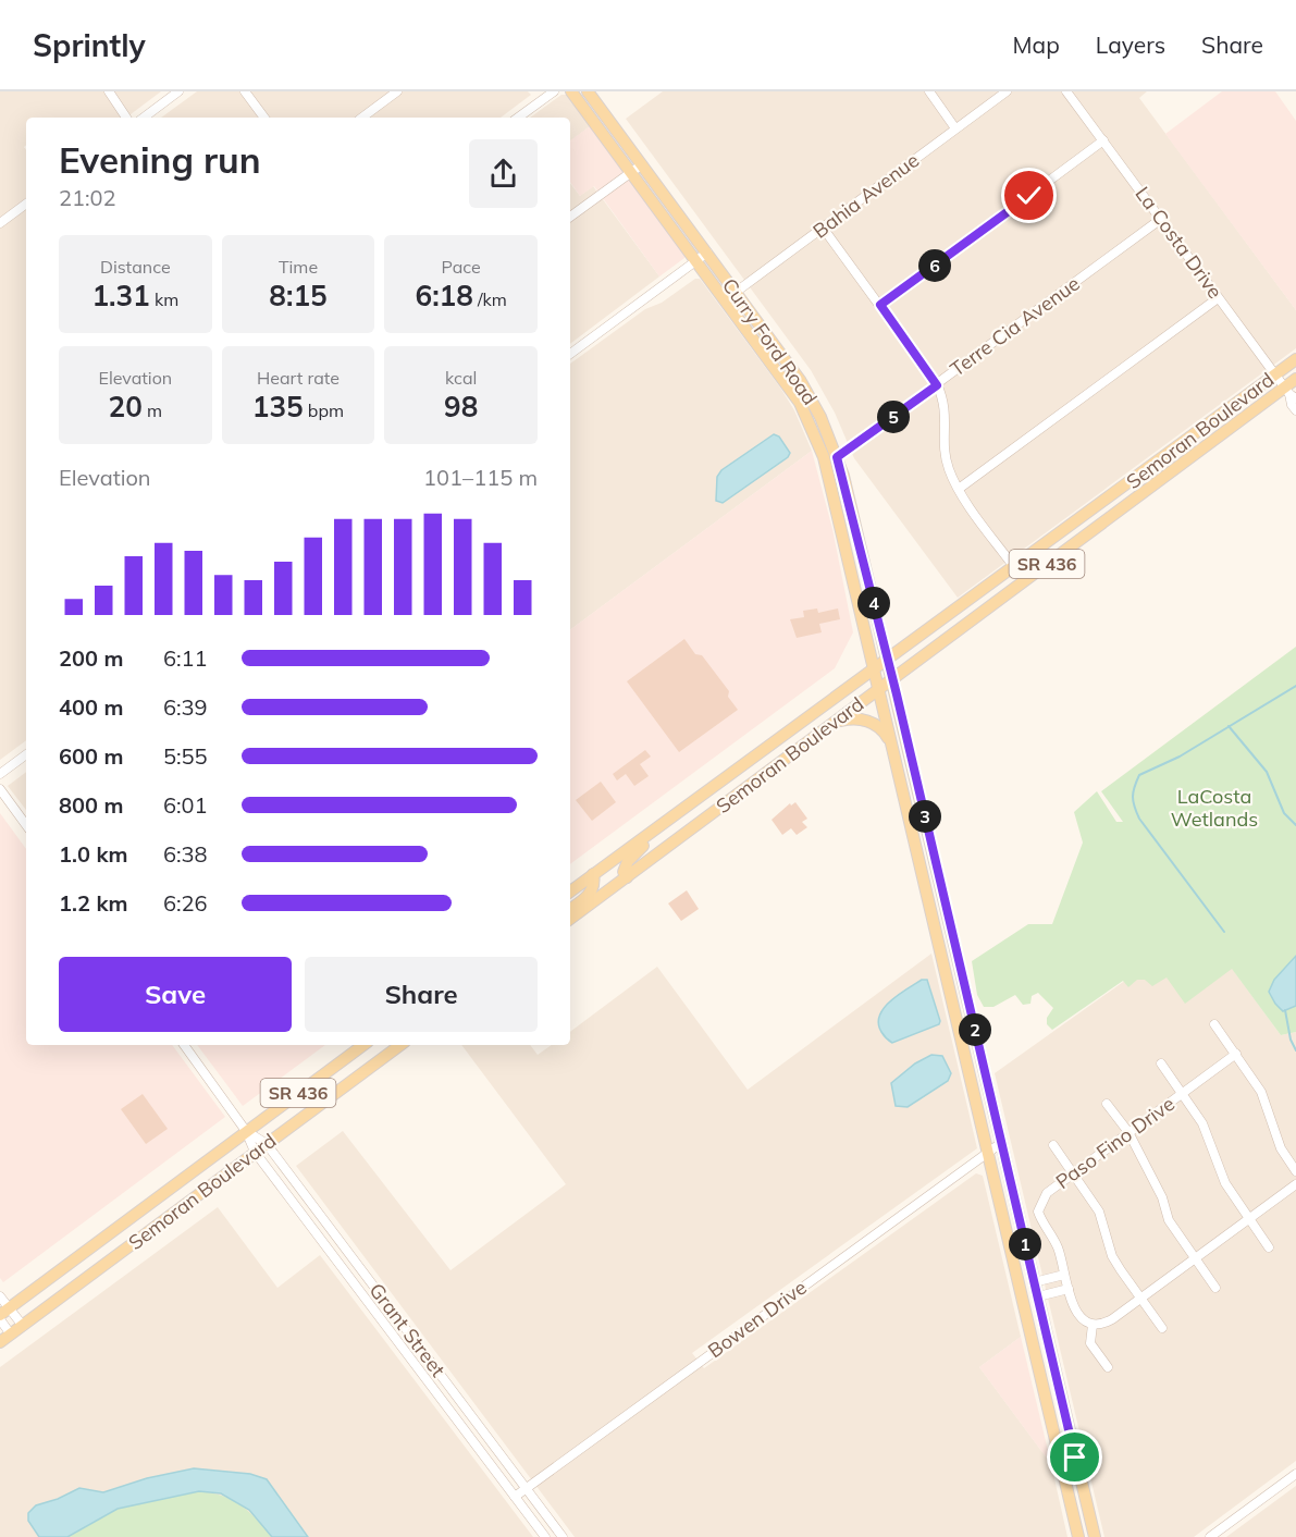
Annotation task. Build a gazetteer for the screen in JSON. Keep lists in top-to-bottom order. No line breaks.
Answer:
{"streets":{"main road":["Curry Ford Road","Semoran Boulevard","SR 436"],"street":["Bahia Avenue","La Costa Drive","Terre Cia Avenue","Paso Fino Drive","Bowen Drive","Grant Street"]},"crossings":[["Bahia Avenue","Curry Ford Road"],["La Costa Drive","Terre Cia Avenue"],["La Costa Drive","Semoran Boulevard"],["Terre Cia Avenue","Curry Ford Road"],["Curry Ford Road","Semoran Boulevard"],["Curry Ford Road","Bowen Drive"],["Semoran Boulevard","Grant Street"],["Bowen Drive","Grant Street"]],"parks":["LaCosta Wetlands"],"page":{"header":"Sprintly","nav":["Map","Layers","Share"],"heading":["Evening run","21:02"],"stats":[["Distance","1.31 km"],["Time","8:15"],["Pace","6:18 /km"],["Elevation","20 m"],["Heart rate","135 bpm"],["kcal","98"]],"pins":["6","5","4","3","2","1"],"chart":["Elevation","101–115 m"],"list":[{"name":"200 m","note":"6:11"},{"name":"400 m","note":"6:39"},{"name":"600 m","note":"5:55"},{"name":"800 m","note":"6:01"},{"name":"1.0 km","note":"6:38"},{"name":"1.2 km","note":"6:26"}],"buttons":["Save","Share"]}}
